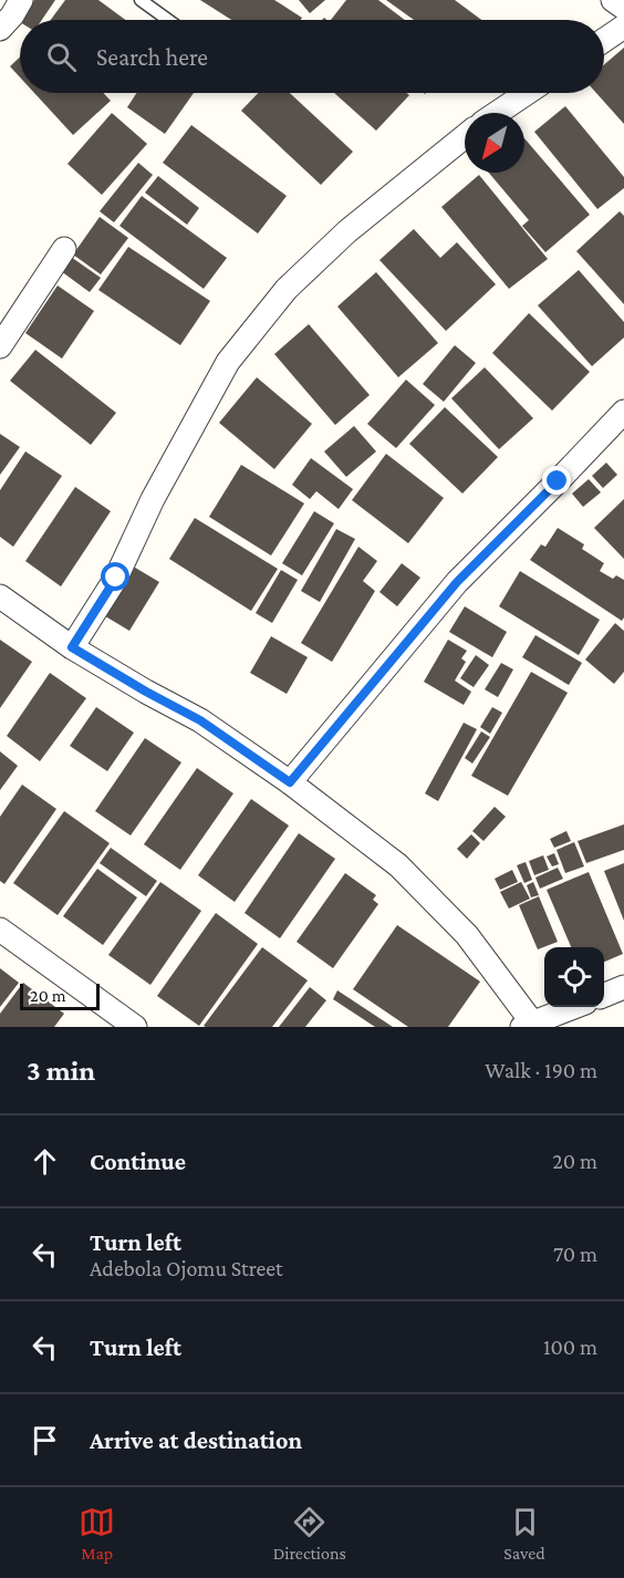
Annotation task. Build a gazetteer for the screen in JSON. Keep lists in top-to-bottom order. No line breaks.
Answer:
{"scale_bar":"20 m","north":"bottom left","page":{"search":"Search here","scale":"20 m","heading":["3 min","Walk · 190 m"],"list":[["Continue","20 m"],["Turn left","Adebola Ojomu Street","70 m"],["Turn left","100 m"],"Arrive at destination"],"nav":["Map","Directions","Saved"]}}
